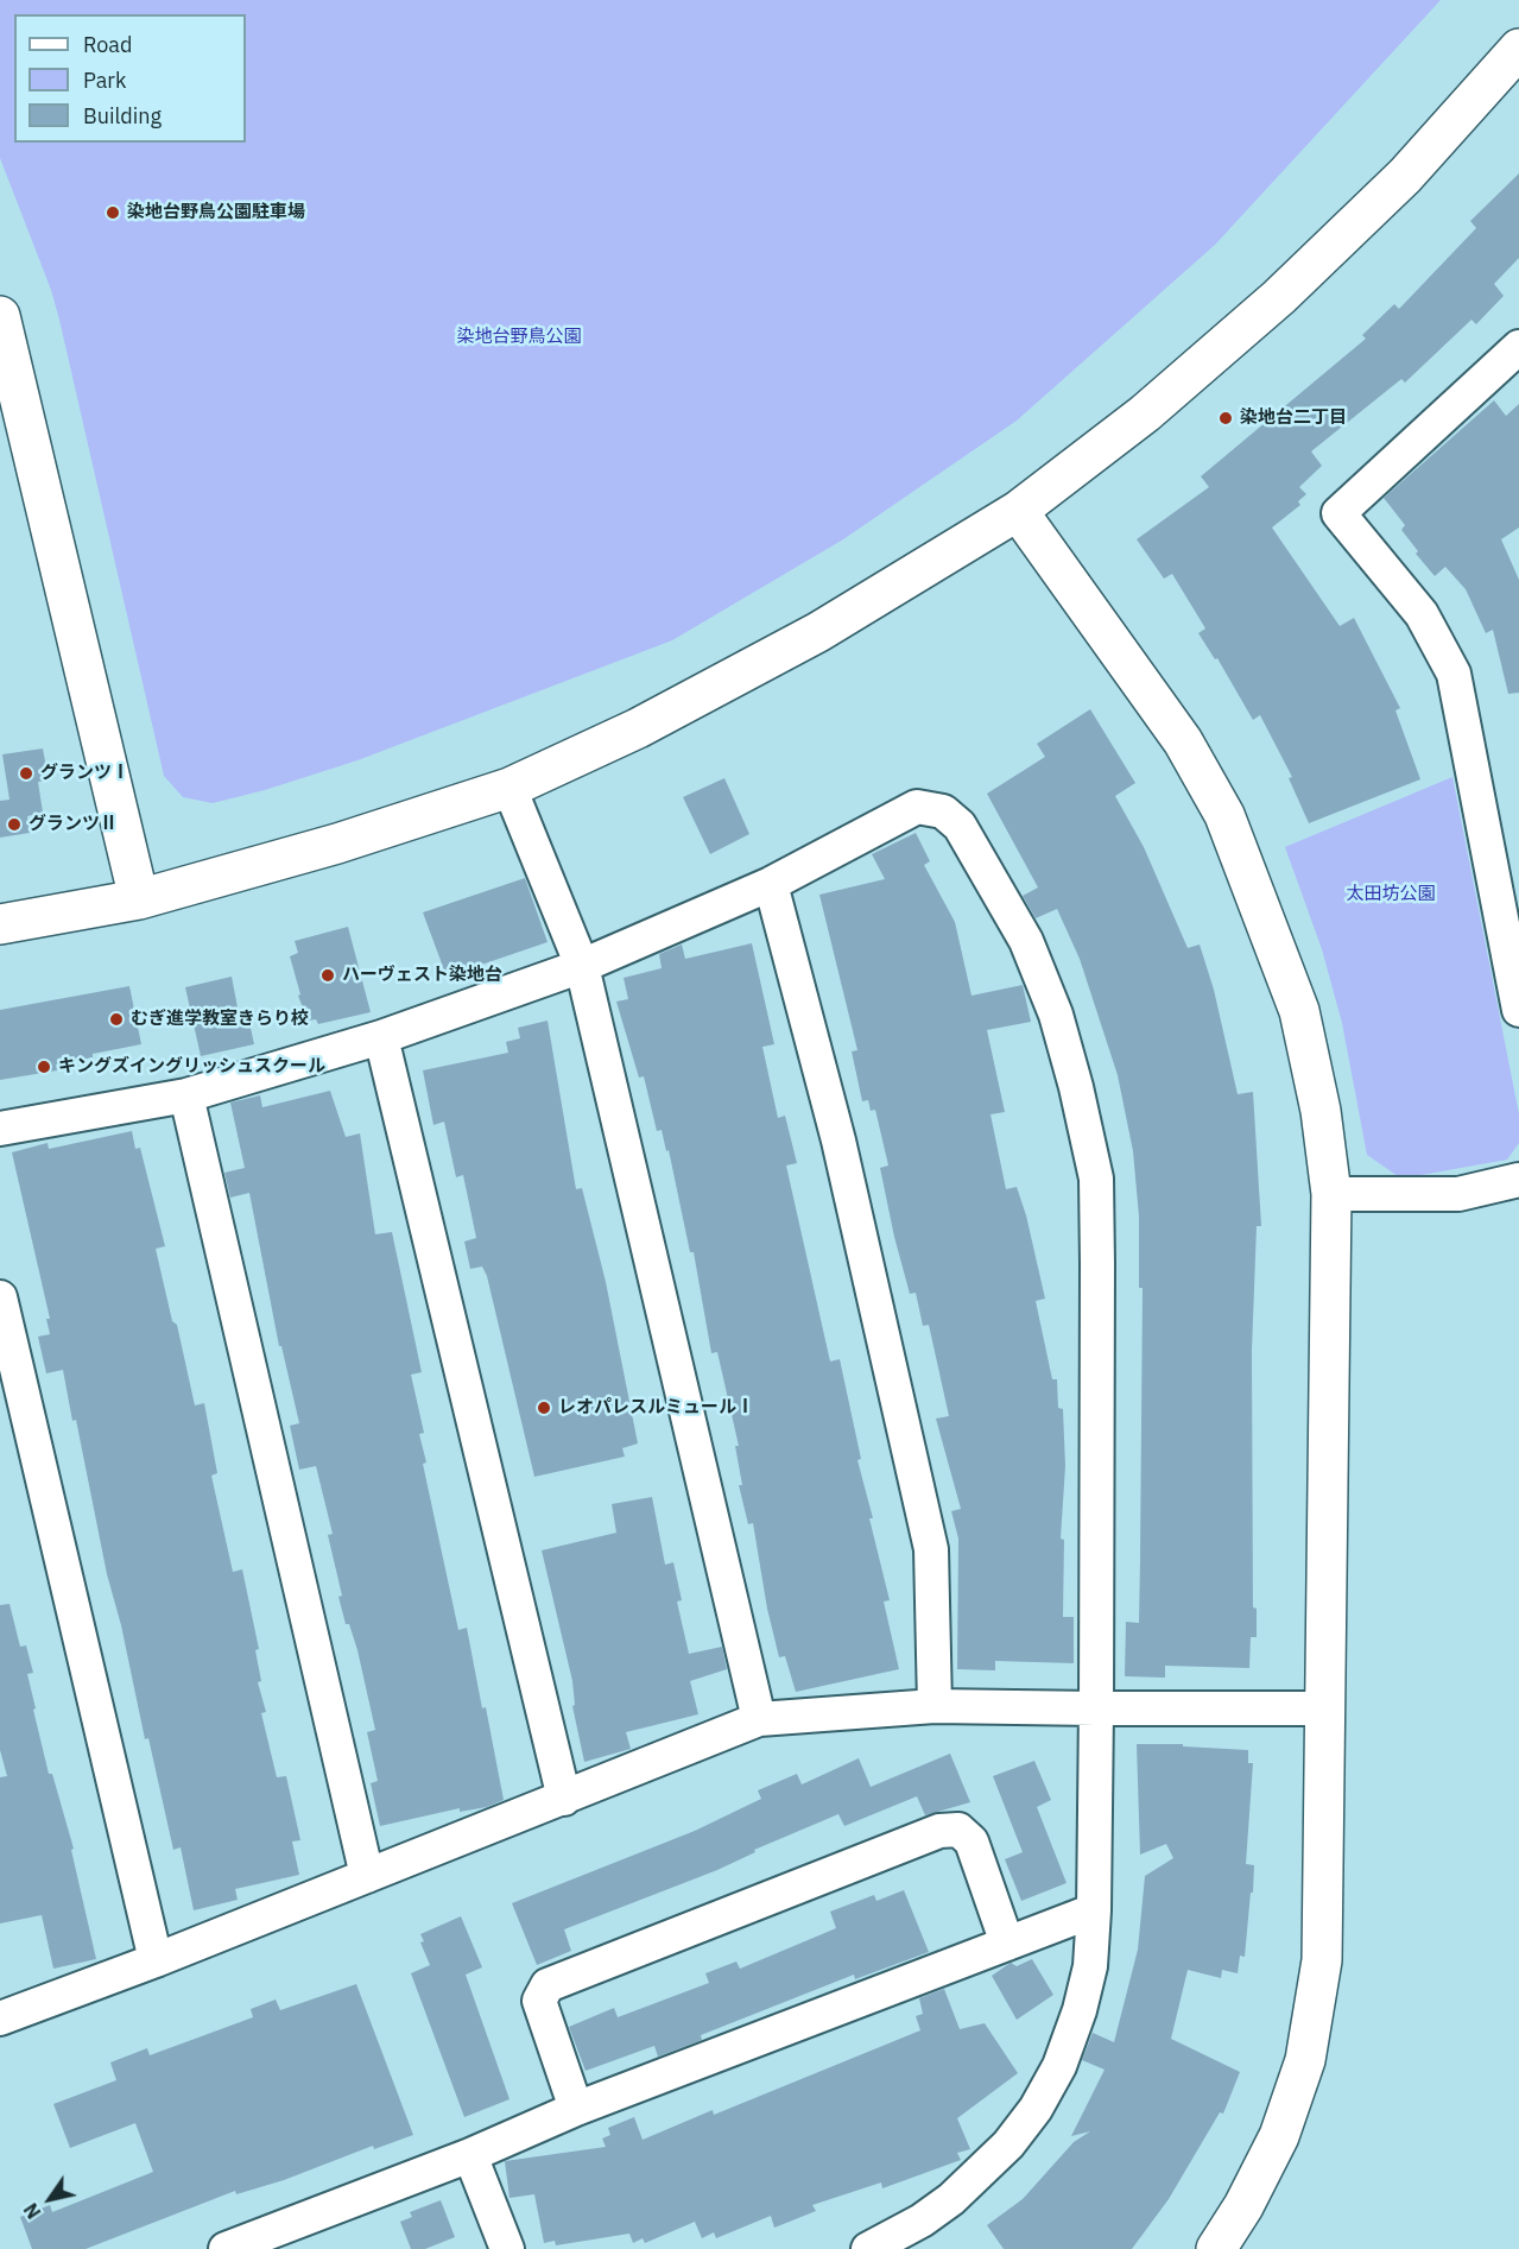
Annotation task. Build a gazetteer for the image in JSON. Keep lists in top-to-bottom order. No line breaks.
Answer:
{"parks":["染地台野鳥公園","太田坊公園"],"places":["染地台野鳥公園駐車場","染地台二丁目","グランツⅠ","グランツⅡ","ハーヴェスト染地台","むぎ進学教室きらり校","キングズイングリッシュスクール","レオパレスルミュールⅠ"],"legend":["Road","Park","Building"],"north":"bottom left"}
